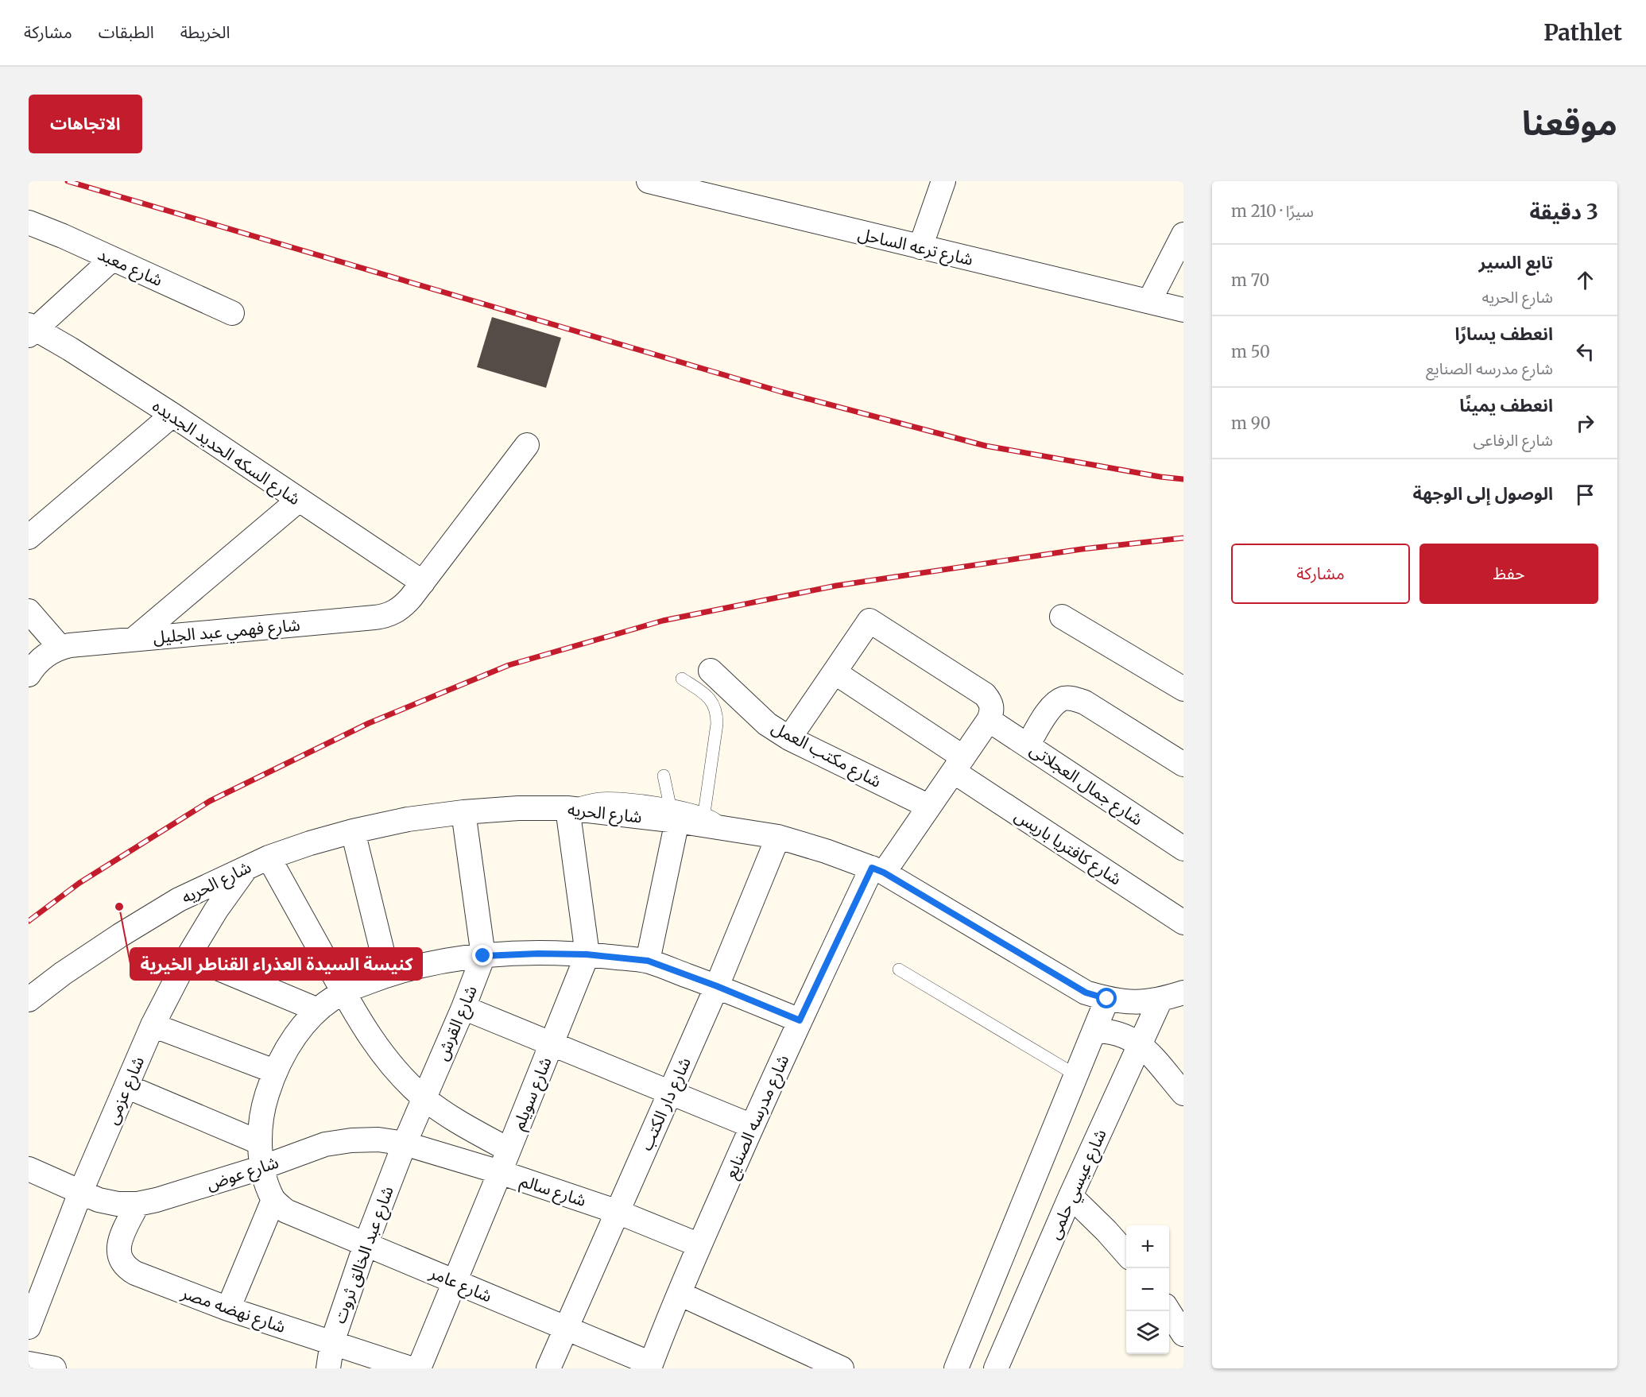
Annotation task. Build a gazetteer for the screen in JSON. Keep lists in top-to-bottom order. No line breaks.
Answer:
{"streets":{"street":["شارع ترعه الساحل","شارع معبد","شارع السكه الحديد الجديده","شارع فهمي عبد الجليل","شارع مكتب العمل","شارع جمال العجلاتى","شارع الحريه","شارع كافتريا باريس","شارع القرش","شارع عزمى","شارع سويلم","شارع دار الكتب","شارع مدرسه الصنايع","شارع عوض","شارع عيسي حلمى","شارع سالم","شارع عبد الخالق ثروت","شارع عامر","شارع نهضه مصر"]},"crossings":[["شارع السكه الحديد الجديده","شارع فهمي عبد الجليل"],["شارع مكتب العمل","شارع مدرسه الصنايع"],["شارع جمال العجلاتى","شارع مدرسه الصنايع"],["شارع الحريه","شارع القرش"],["شارع الحريه","شارع عزمى"],["شارع الحريه","شارع سويلم"],["شارع الحريه","شارع دار الكتب"],["شارع الحريه","شارع مدرسه الصنايع"],["شارع الحريه","شارع عيسي حلمى"],["شارع كافتريا باريس","شارع مدرسه الصنايع"],["شارع القرش","شارع عوض"],["شارع القرش","شارع سالم"],["شارع القرش","شارع عبد الخالق ثروت"],["شارع عزمى","شارع عوض"],["شارع سويلم","شارع سالم"],["شارع سويلم","شارع عامر"],["شارع دار الكتب","شارع سالم"],["شارع دار الكتب","شارع عامر"],["شارع مدرسه الصنايع","شارع سالم"],["شارع مدرسه الصنايع","شارع عامر"],["شارع عوض","شارع سالم"],["شارع عوض","شارع عبد الخالق ثروت"],["شارع عوض","شارع نهضه مصر"],["شارع سالم","شارع عبد الخالق ثروت"],["شارع عبد الخالق ثروت","شارع عامر"],["شارع عبد الخالق ثروت","شارع نهضه مصر"]],"places":["كنيسة السيدة العذراء القناطر الخيرية"],"page":{"header":"Pathlet","nav":["الخريطة","الطبقات","مشاركة"],"title":"موقعنا","buttons":["الاتجاهات",["حفظ","مشاركة"]],"heading":["3 دقيقة","سيرًا · 210 m"],"list":[["تابع السير","شارع الحريه","70 m"],["انعطف يسارًا","شارع مدرسه الصنايع","50 m"],["انعطف يمينًا","شارع الرفاعى","90 m"],"الوصول إلى الوجهة"],"map_buttons":["+","−"]}}
